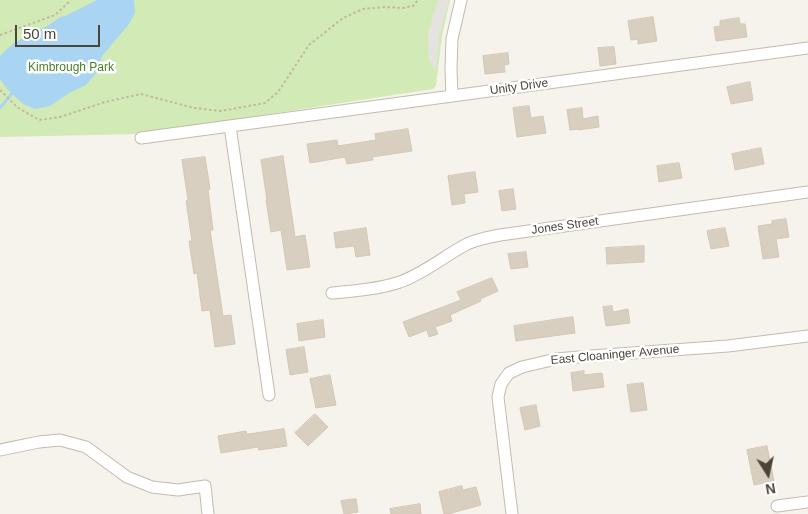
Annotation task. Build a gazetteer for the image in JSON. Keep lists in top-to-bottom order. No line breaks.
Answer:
{"streets":{"street":["Unity Drive","Jones Street","East Cloaninger Avenue"]},"parks":["Kimbrough Park"],"scale_bar":"50 m","north":"bottom"}
